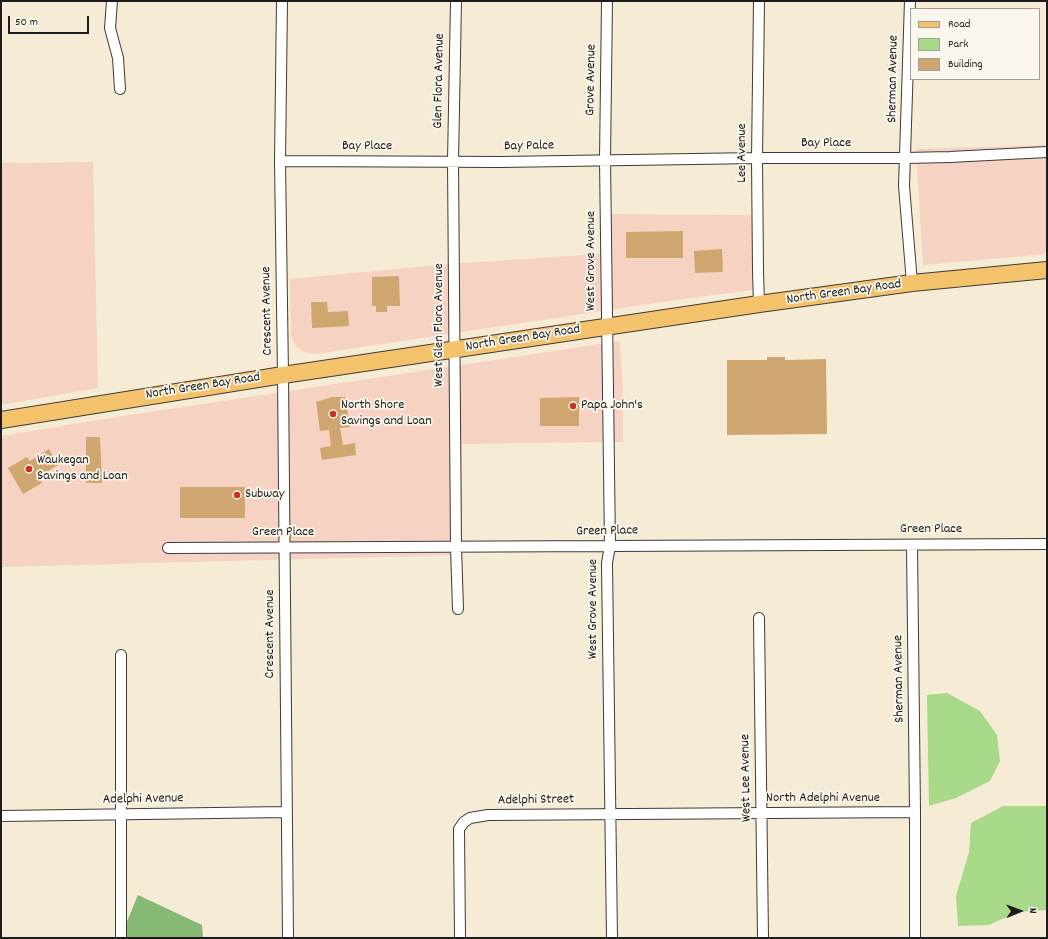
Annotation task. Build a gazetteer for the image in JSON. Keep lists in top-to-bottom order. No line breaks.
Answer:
{"streets":{"main road":["North Green Bay Road"],"street":["Sherman Avenue","Grove Avenue","Glen Flora Avenue","Bay Place","Bay Palce","Lee Avenue","West Grove Avenue","Crescent Avenue","West Glen Flora Avenue","Green Place","West Lee Avenue","North Adelphi Avenue","Adelphi Avenue","Adelphi Street"]},"crossings":[["Sherman Avenue","Bay Place"],["Sherman Avenue","North Green Bay Road"],["Sherman Avenue","Green Place"],["Sherman Avenue","North Adelphi Avenue"],["Grove Avenue","Bay Place"],["Grove Avenue","Bay Palce"],["Grove Avenue","West Grove Avenue"],["Glen Flora Avenue","Bay Place"],["Glen Flora Avenue","Bay Palce"],["Glen Flora Avenue","West Glen Flora Avenue"],["Bay Place","Bay Palce"],["Bay Place","Lee Avenue"],["Bay Place","West Grove Avenue"],["Bay Place","Crescent Avenue"],["Bay Place","West Glen Flora Avenue"],["Bay Palce","West Grove Avenue"],["Bay Palce","West Glen Flora Avenue"],["Lee Avenue","North Green Bay Road"],["West Grove Avenue","North Green Bay Road"],["West Grove Avenue","Green Place"],["West Grove Avenue","North Adelphi Avenue"],["West Grove Avenue","Adelphi Street"],["North Green Bay Road","Crescent Avenue"],["North Green Bay Road","West Glen Flora Avenue"],["Crescent Avenue","Green Place"],["Crescent Avenue","Adelphi Avenue"],["West Glen Flora Avenue","Green Place"],["West Lee Avenue","North Adelphi Avenue"],["North Adelphi Avenue","Adelphi Street"]],"places":["Papa John's","North Shore Savings and Loan","Waukegan Savings and Loan","Subway"],"legend":["Road","Park","Building"],"scale_bar":"50 m","north":"right"}
